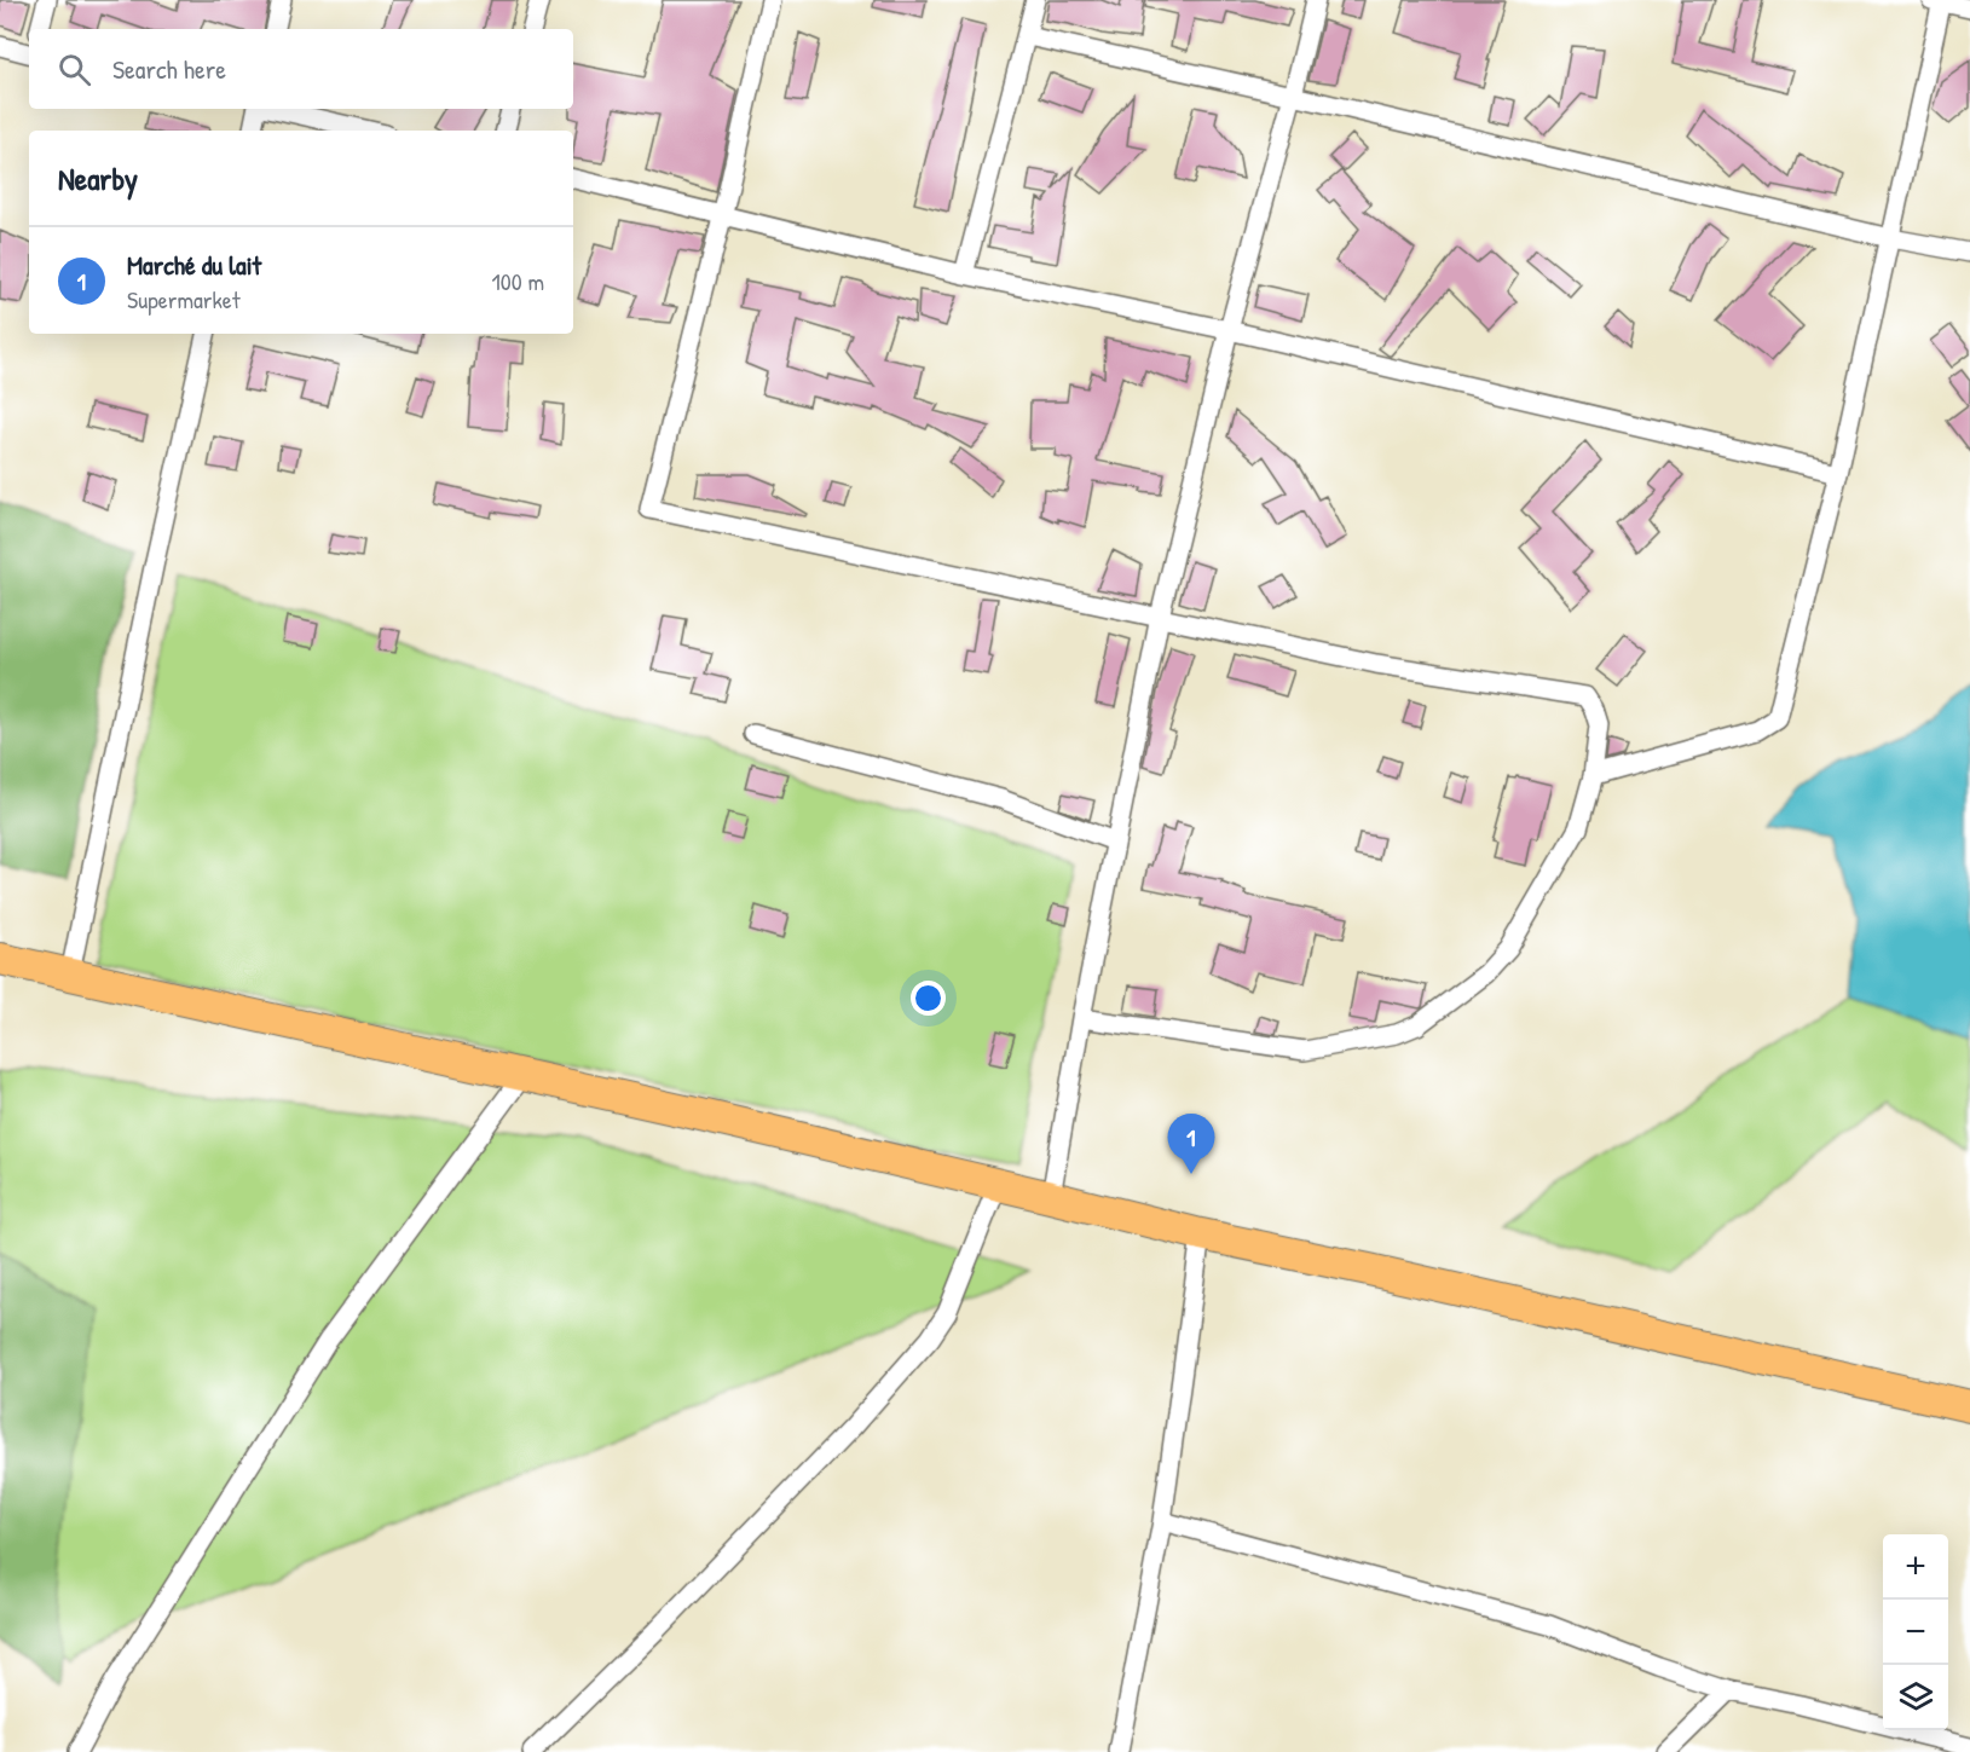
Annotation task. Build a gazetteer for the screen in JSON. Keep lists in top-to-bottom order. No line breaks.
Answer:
{"page":{"search":"Search here","heading":"Nearby","list":[{"mark":"1","name":"Marché du lait","note":"Supermarket","value":"100 m"}],"pins":"1","map_buttons":["+","−"]}}
